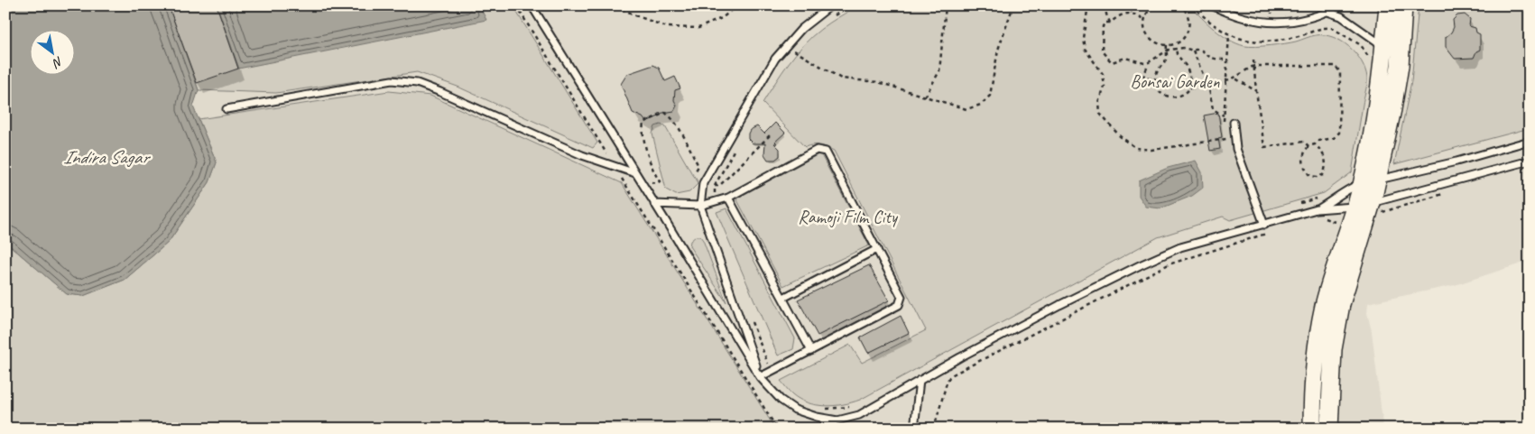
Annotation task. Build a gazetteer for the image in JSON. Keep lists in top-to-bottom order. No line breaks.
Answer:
{"water":["Indira Sagar"],"parks":["Bonsai Garden","Ramoji Film City"],"north":"bottom right"}
